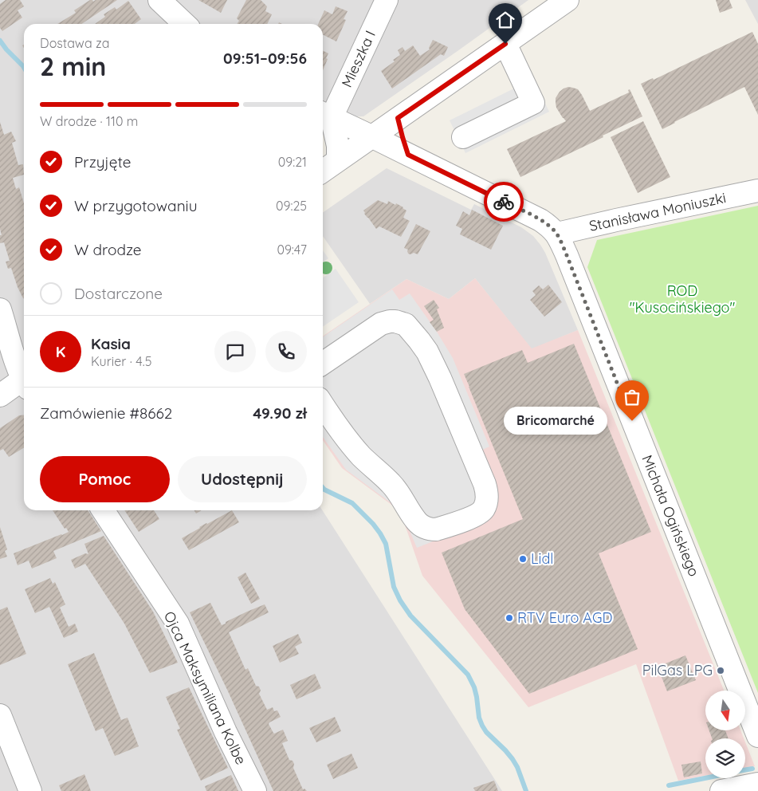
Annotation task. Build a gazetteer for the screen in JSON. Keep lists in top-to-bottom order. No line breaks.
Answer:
{"streets":{"street":["Mieszka I","Stanisława Moniuszki","Michała Ogińskiego","Ojca Maksymiliana Kolbe"]},"crossings":[["Mieszka I","Michała Ogińskiego"],["Stanisława Moniuszki","Michała Ogińskiego"]],"parks":["ROD \"Kusocińskiego\""],"places":["Bricomarché","Lidl","RTV Euro AGD","PilGas LPG"],"north":"bottom","page":{"heading":["2 min","Dostawa za","09:51–09:56"],"panel":["Kasia","Kurier · 4.5","Zamówienie #8662","49.90 zł"],"bar":"W drodze · 110 m","list":[["Przyjęte","09:21"],["W przygotowaniu","09:25"],["W drodze","09:47"],"Dostarczone"],"round":"K","bubble":"Bricomarché","buttons":["Pomoc","Udostępnij"]}}
